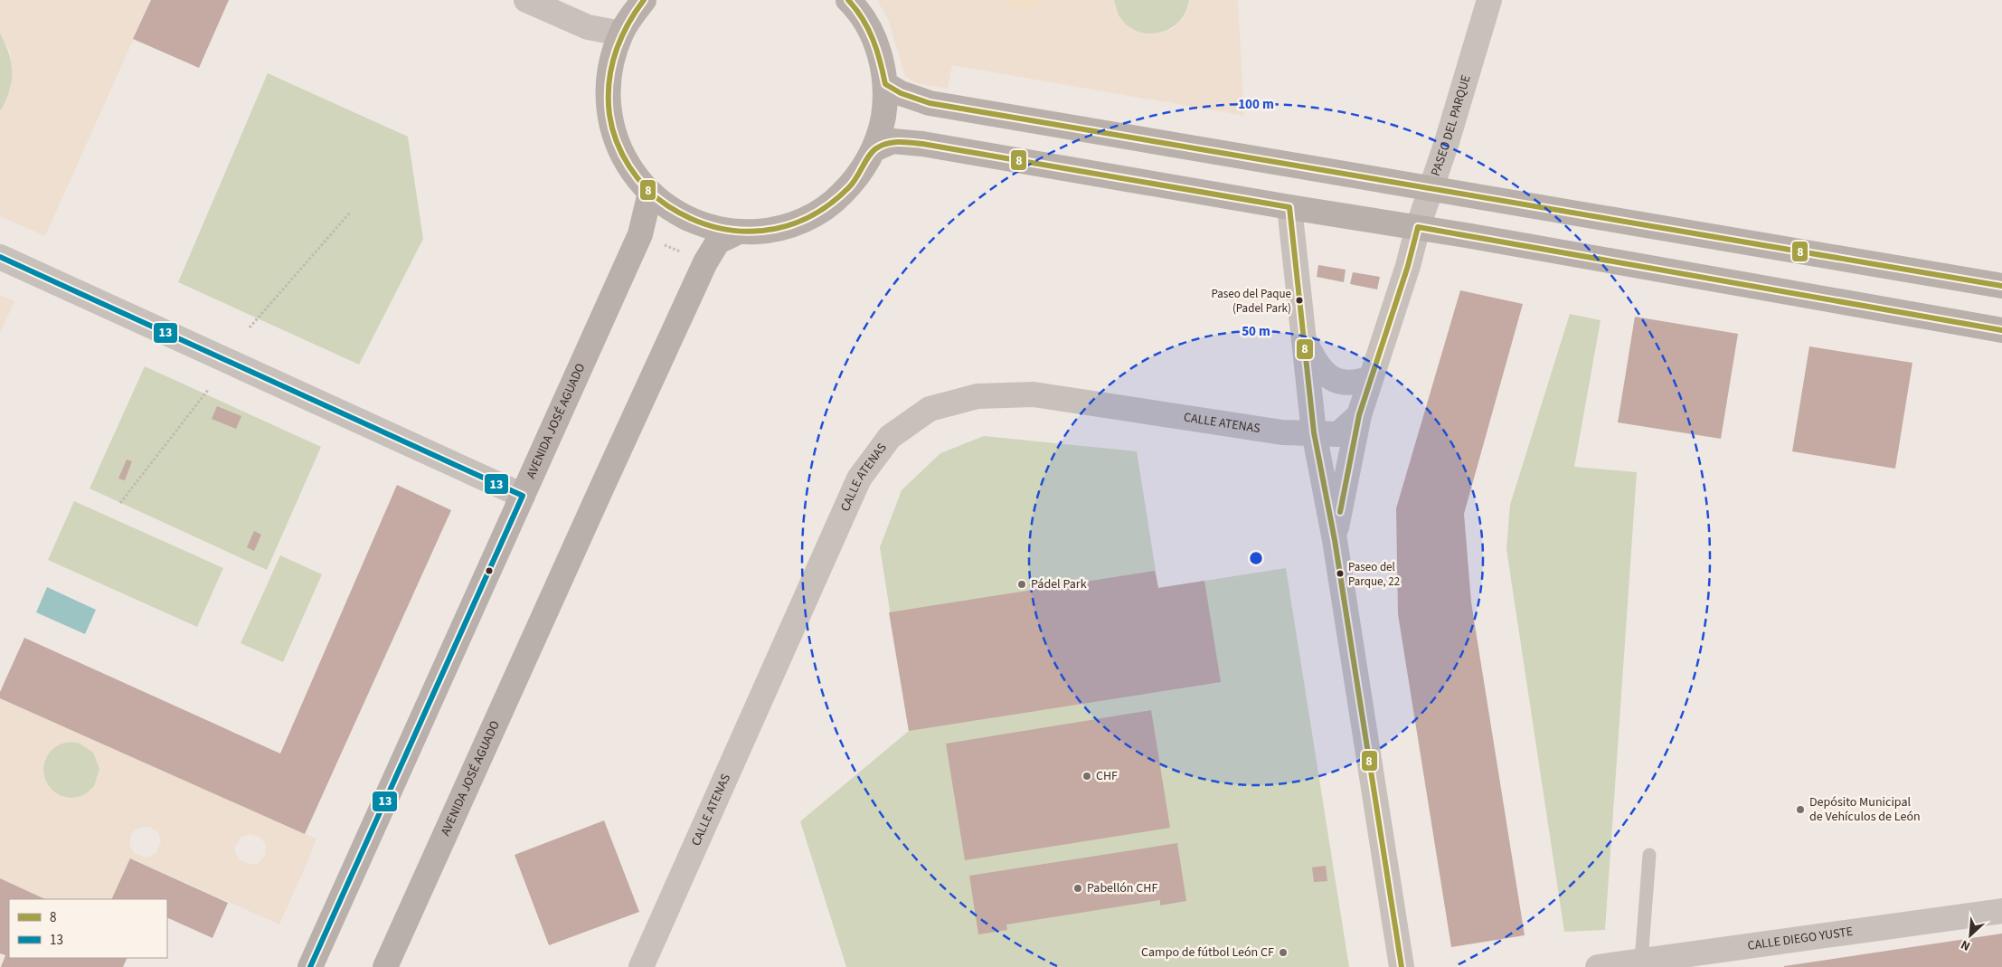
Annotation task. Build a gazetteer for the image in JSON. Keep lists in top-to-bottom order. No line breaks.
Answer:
{"streets":{"main road":["AVENIDA JOSÉ AGUADO"],"street":["PASEO DEL PARQUE","CALLE ATENAS","CALLE DIEGO YUSTE"]},"crossings":[["PASEO DEL PARQUE","CALLE ATENAS"]],"places":["Paseo del Paque (Padel Park)","Paseo del Parque, 22","Pádel Park","CHF","Depósito Municipal de Vehículos de León","Pabellón CHF","Campo de fútbol León CF"],"lines":["transit line 8","transit line 13"],"legend":["8","13"],"north":"bottom left","rings":["100 m","50 m"]}
